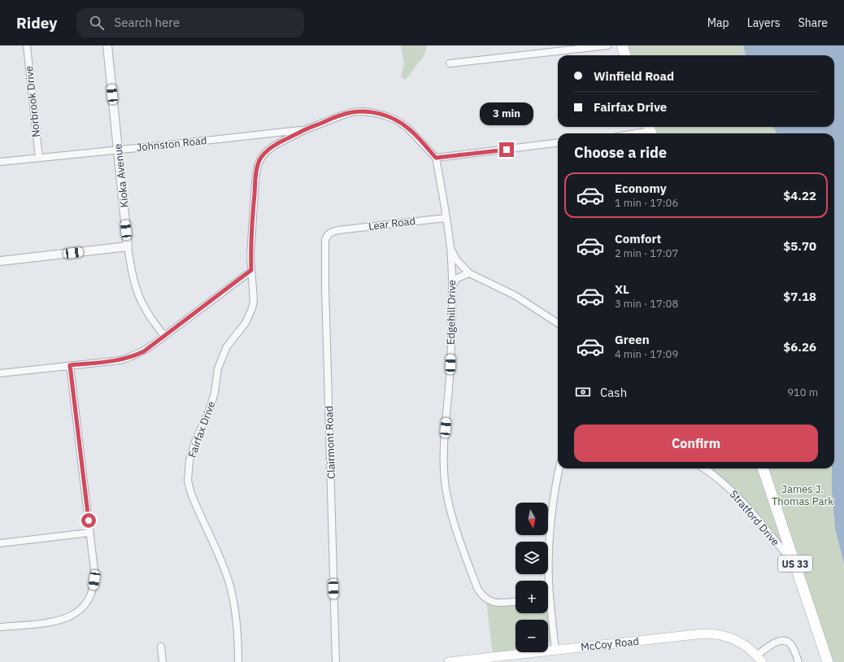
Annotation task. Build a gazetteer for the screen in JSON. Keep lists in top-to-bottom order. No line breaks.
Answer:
{"streets":{"main road":["US 33","McCoy Road"],"street":["Norbrook Drive","Johnston Road","Kioka Avenue","Lear Road","Edgehill Drive","Fairfax Drive","Clairmont Road","Stratford Drive"]},"crossings":[["Norbrook Drive","Johnston Road"],["Johnston Road","Kioka Avenue"],["Johnston Road","Fairfax Drive"],["Lear Road","Edgehill Drive"],["Lear Road","Clairmont Road"],["Edgehill Drive","Fairfax Drive"],["Stratford Drive","US 33"]],"parks":["James J. Thomas Park"],"north":"bottom","page":{"header":"Ridey","search":"Search here","nav":["Map","Layers","Share"],"banner":["Winfield Road","Fairfax Drive"],"bubble":"3 min","heading":"Choose a ride","list":[{"name":"Economy","note":"1 min · 17:06","value":"$4.22"},{"name":"Comfort","note":"2 min · 17:07","value":"$5.70"},{"name":"XL","note":"3 min · 17:08","value":"$7.18"},{"name":"Green","note":"4 min · 17:09","value":"$6.26"}],"pay":["Cash","910 m"],"buttons":"Confirm","map_buttons":["+","−"]}}
